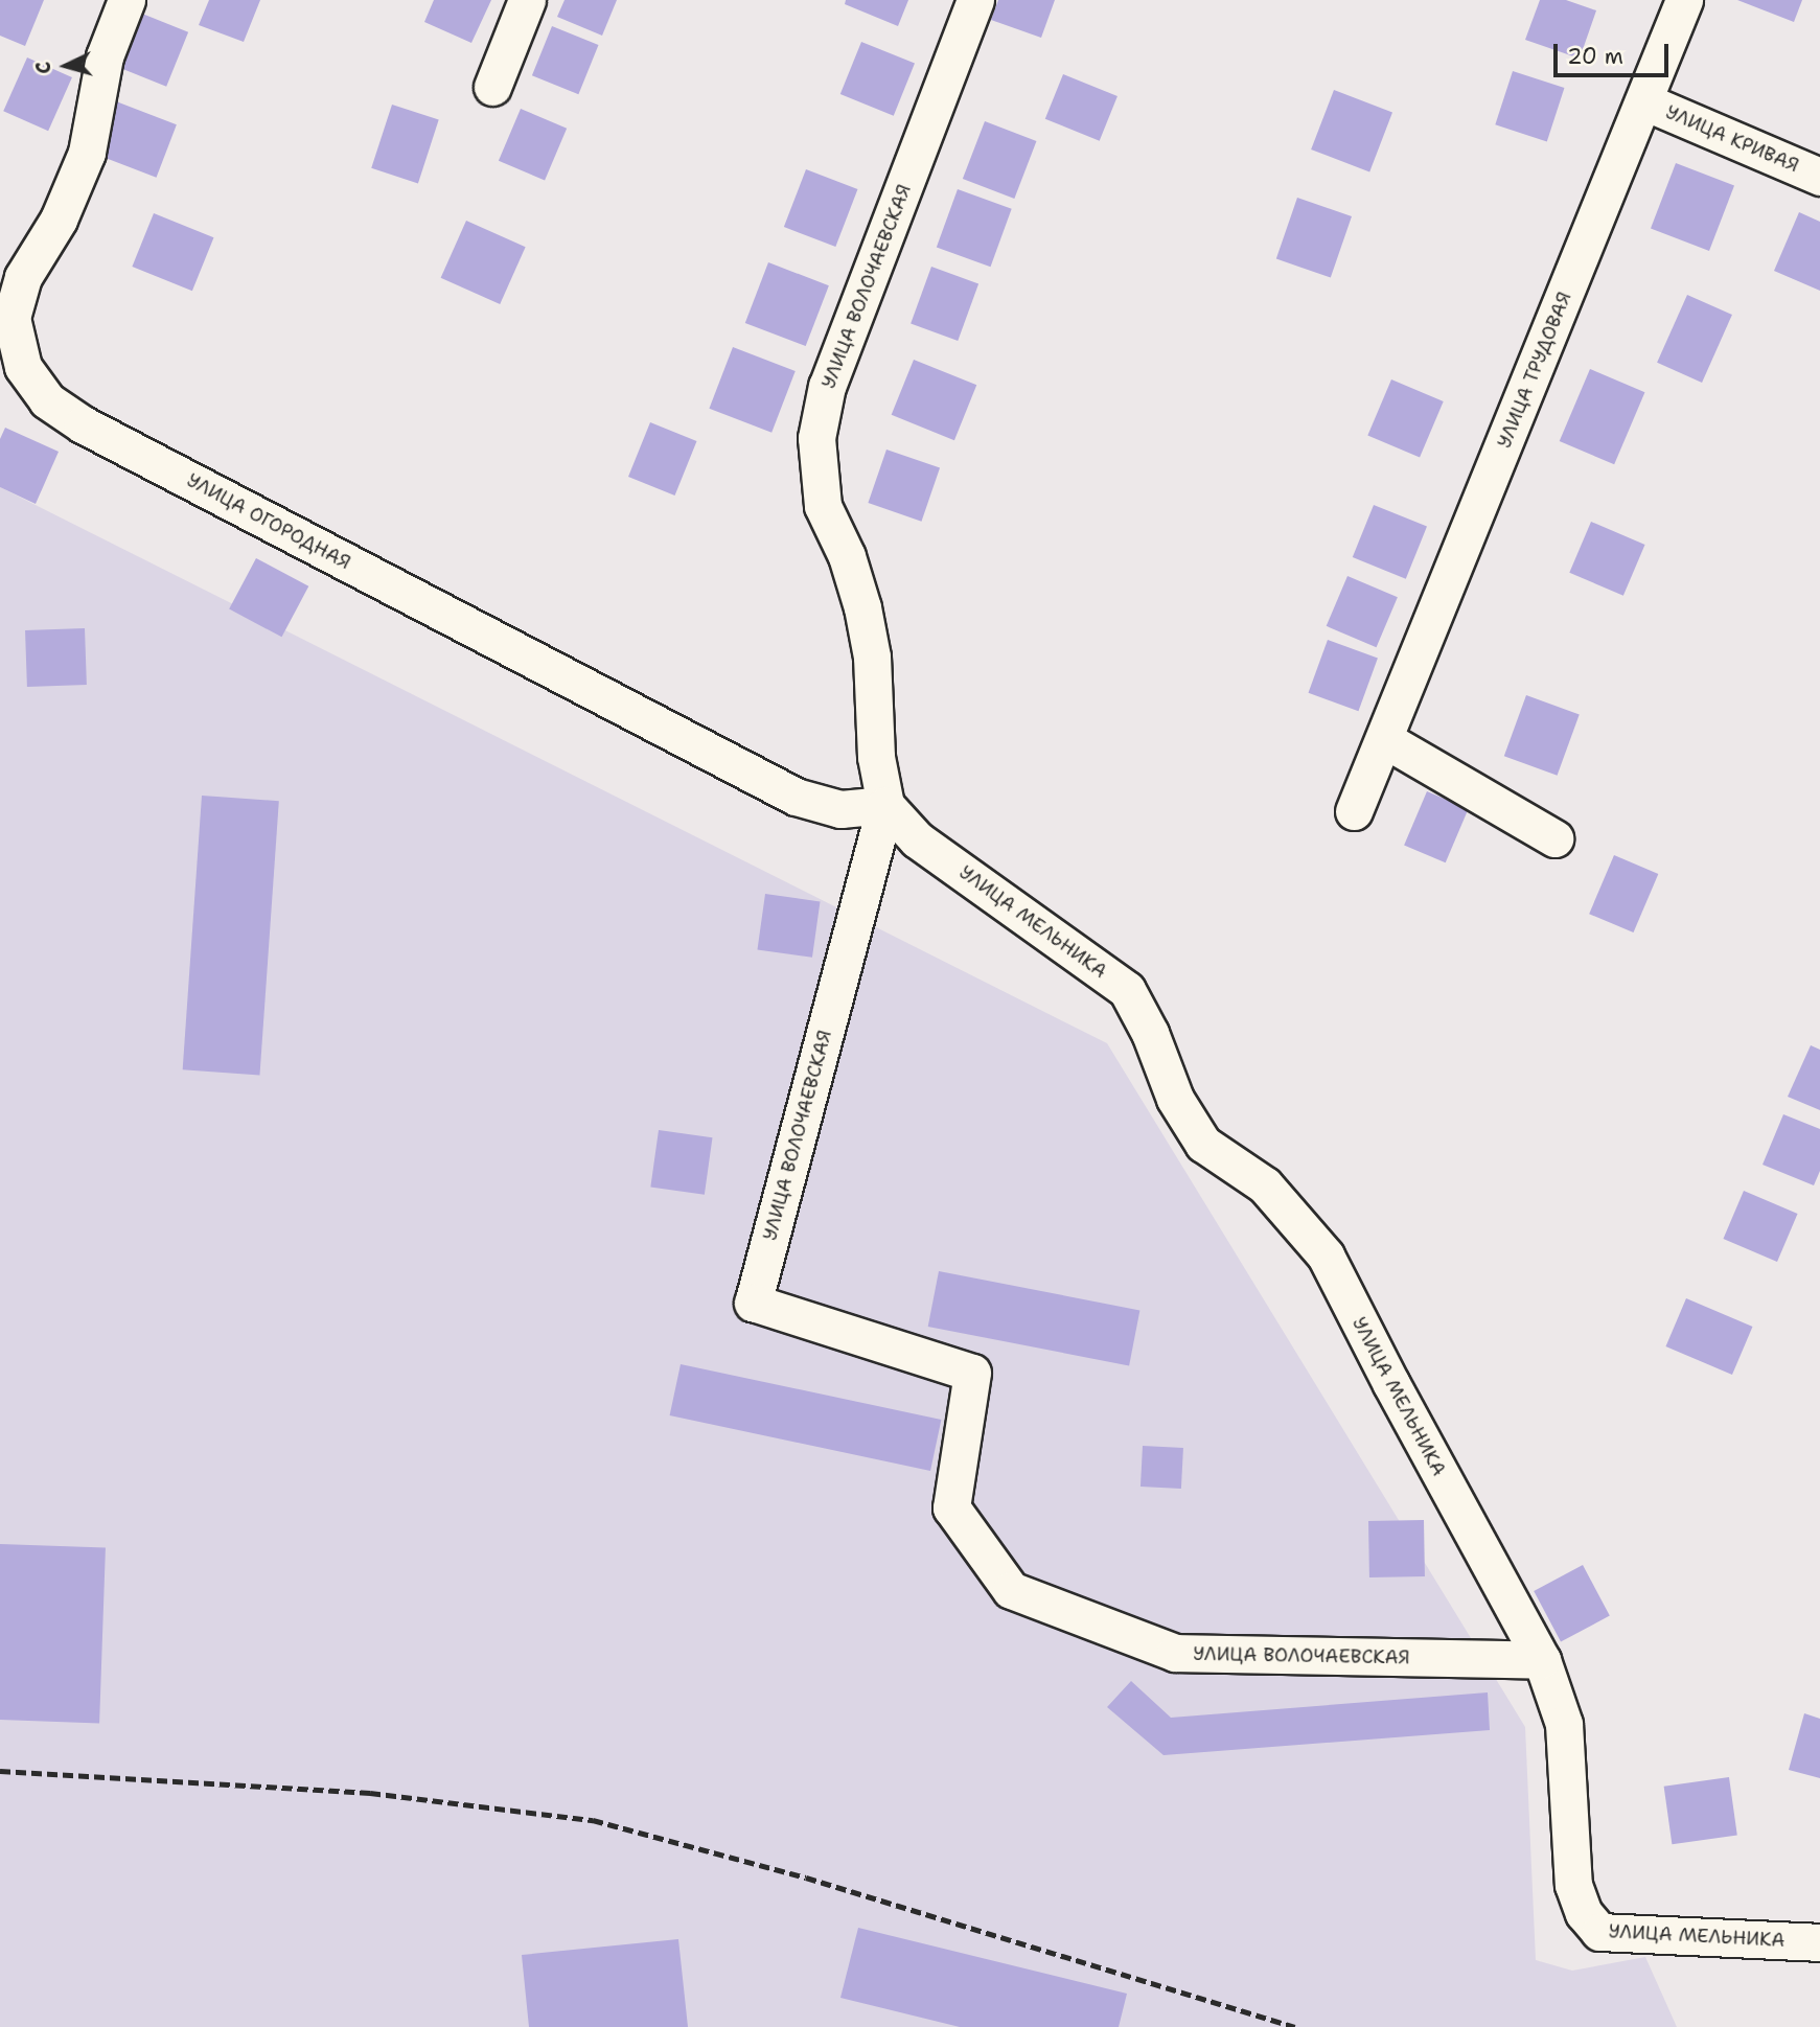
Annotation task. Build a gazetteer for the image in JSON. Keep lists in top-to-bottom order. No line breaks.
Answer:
{"streets":{"street":["УЛИЦА КРИВАЯ","УЛИЦА ВОЛОЧАЕВСКАЯ","УЛИЦА ТРУДОВАЯ","УЛИЦА ОГОРОДНАЯ","УЛИЦА МЕЛЬНИКА"]},"crossings":[["УЛИЦА КРИВАЯ","УЛИЦА ТРУДОВАЯ"],["УЛИЦА ВОЛОЧАЕВСКАЯ","УЛИЦА ОГОРОДНАЯ"],["УЛИЦА ВОЛОЧАЕВСКАЯ","УЛИЦА МЕЛЬНИКА"],["УЛИЦА ОГОРОДНАЯ","УЛИЦА МЕЛЬНИКА"]],"scale_bar":"20 m","north":"left"}
